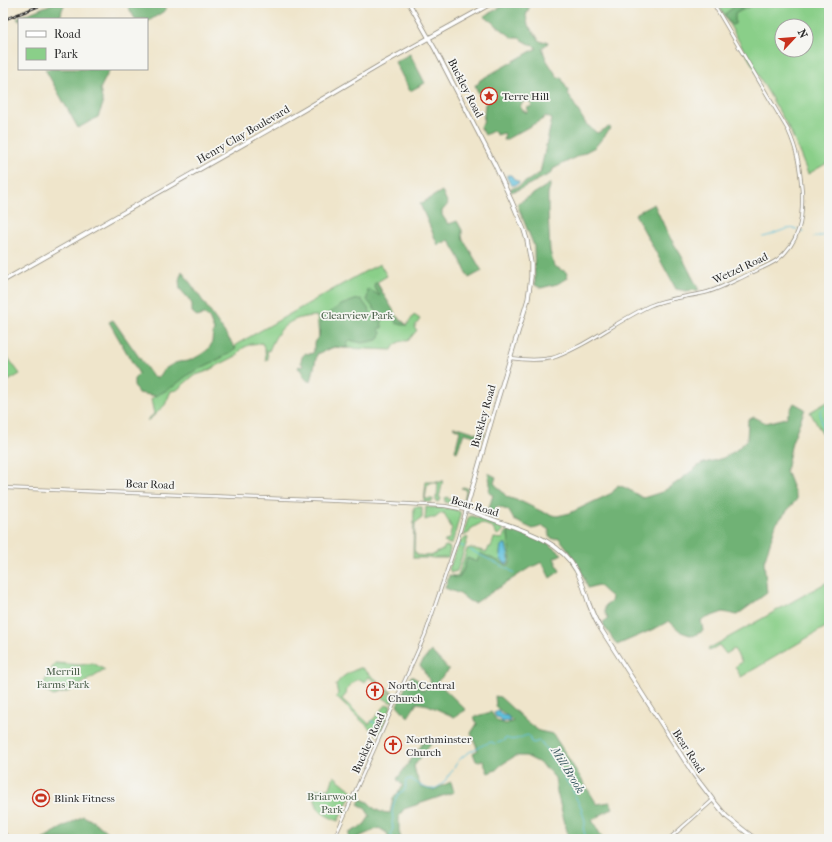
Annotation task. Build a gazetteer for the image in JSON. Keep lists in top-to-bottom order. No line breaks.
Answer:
{"streets":{"main road":["Buckley Road","Henry Clay Boulevard","Bear Road"],"street":["Wetzel Road"]},"crossings":[["Buckley Road","Henry Clay Boulevard"],["Buckley Road","Wetzel Road"],["Buckley Road","Bear Road"]],"water":["Mill Brook"],"parks":["Clearview Park","Merrill Farms Park","Briarwood Park"],"places":{"place":["Terre Hill"],"church":["North Central Church","Northminster Church"],"sports":["Blink Fitness"]},"legend":["Road","Park"],"north":"top right"}
